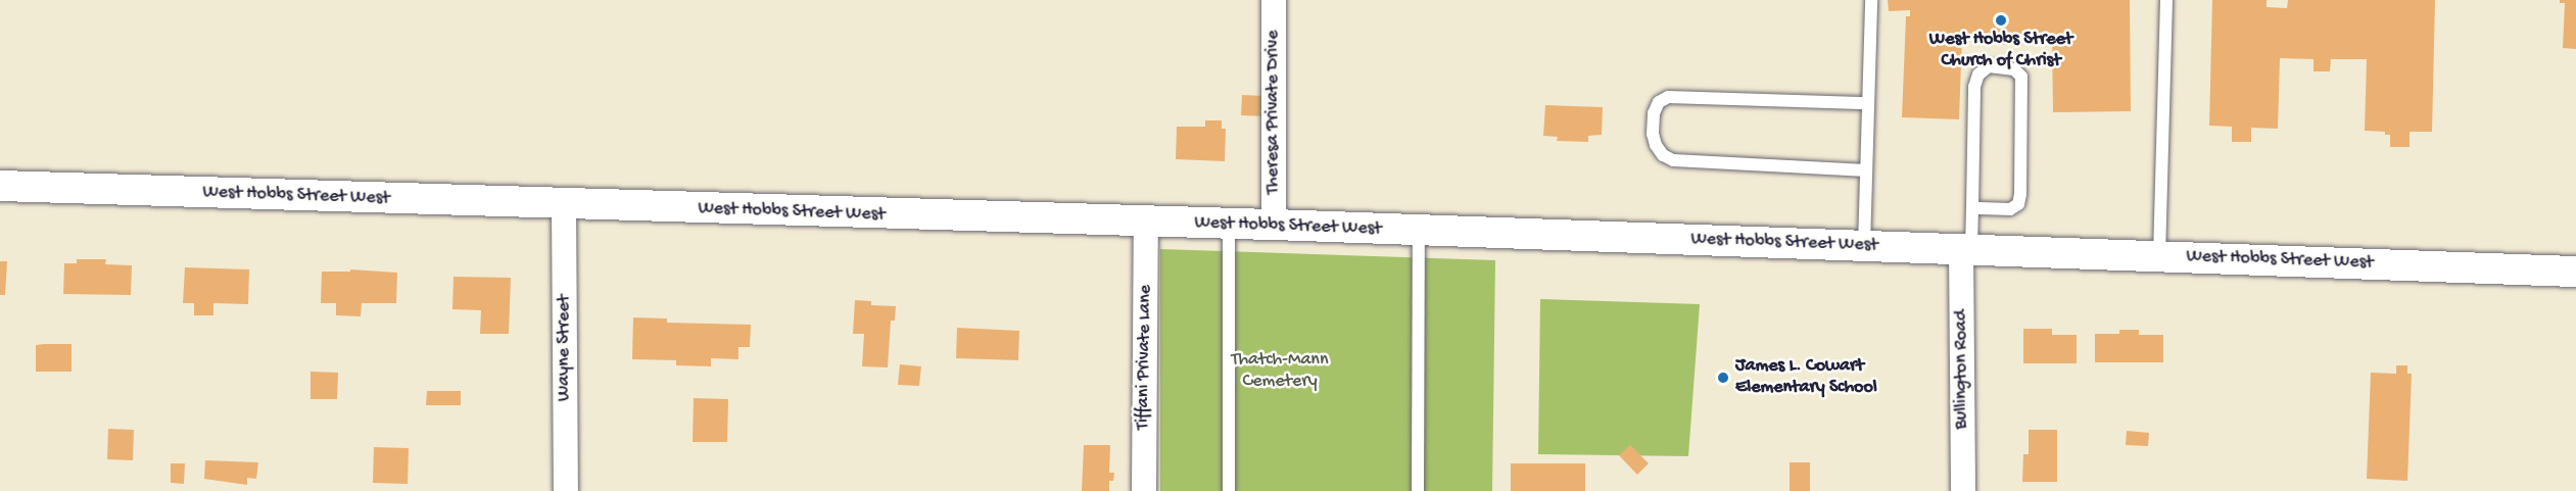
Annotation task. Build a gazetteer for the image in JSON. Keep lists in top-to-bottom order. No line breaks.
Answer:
{"streets":{"street":["Theresa Private Drive","West Hobbs Street West","Wayne Street","Tiffani Private Lane","Bullington Road"]},"crossings":[["Theresa Private Drive","West Hobbs Street West"],["West Hobbs Street West","Wayne Street"],["West Hobbs Street West","Tiffani Private Lane"],["West Hobbs Street West","Bullington Road"]],"parks":["Thatch-Mann Cemetery"],"places":["West Hobbs Street Church of Christ","James L. Cowart Elementary School"]}
